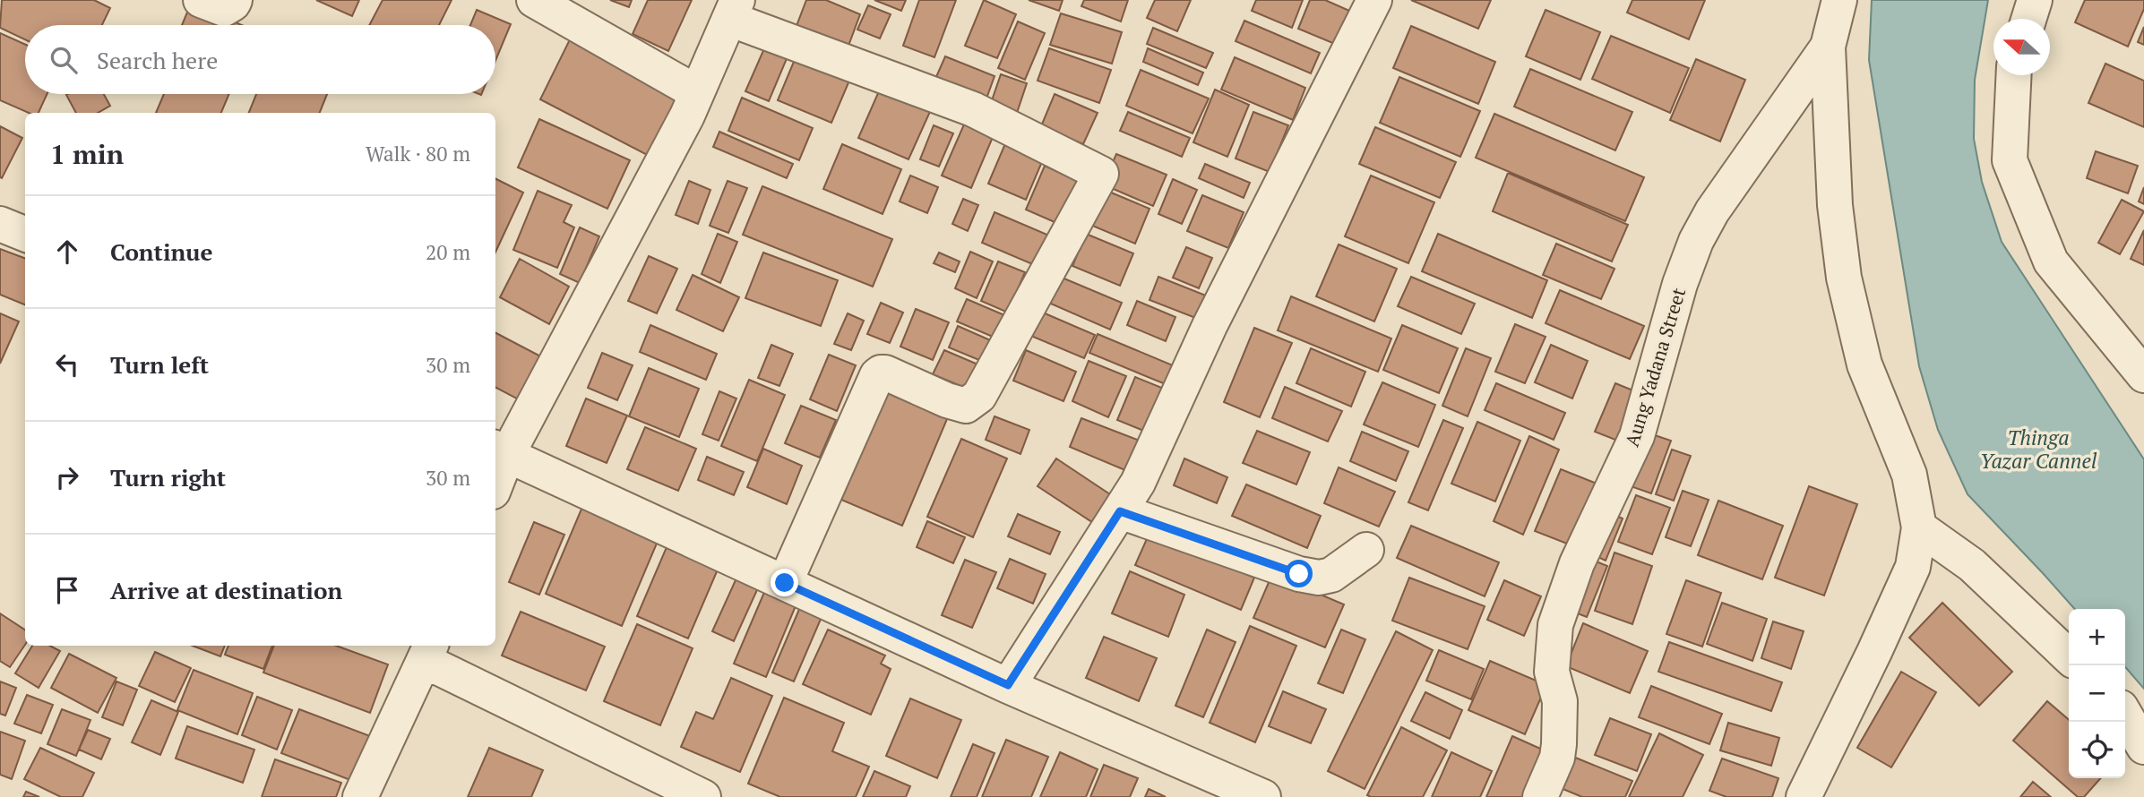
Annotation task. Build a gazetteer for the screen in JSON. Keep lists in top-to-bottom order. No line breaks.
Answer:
{"streets":{"street":["Aung Yadana Street"]},"water":["Thinga Yazar Cannel"],"north":"left","page":{"search":"Search here","heading":["1 min","Walk · 80 m"],"list":[["Continue","20 m"],["Turn left","30 m"],["Turn right","30 m"],"Arrive at destination"],"map_buttons":["+","−"]}}
